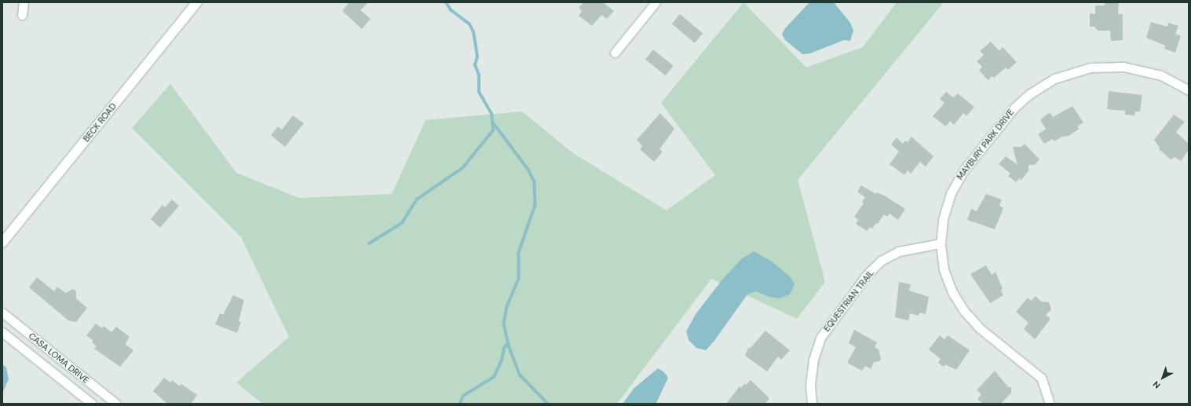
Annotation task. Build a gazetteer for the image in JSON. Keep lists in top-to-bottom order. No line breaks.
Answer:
{"streets":{"main road":["BECK ROAD"],"street":["MAYBURY PARK DRIVE","EQUESTRIAN TRAIL","CASA LOMA DRIVE"]},"crossings":[["MAYBURY PARK DRIVE","EQUESTRIAN TRAIL"]],"north":"bottom left"}
